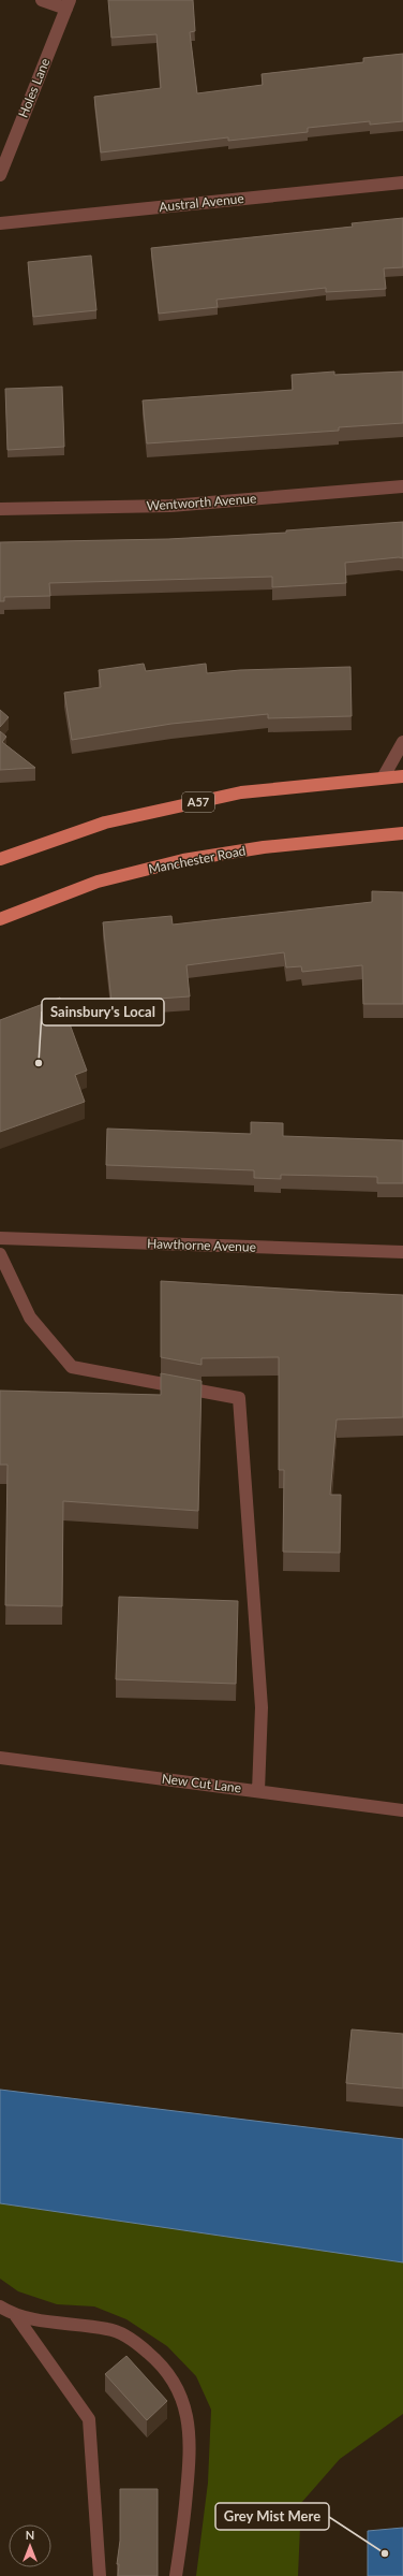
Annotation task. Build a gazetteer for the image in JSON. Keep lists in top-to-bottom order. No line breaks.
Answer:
{"streets":{"main road":["A57","Manchester Road"],"street":["Holes Lane","Austral Avenue","Wentworth Avenue","Hawthorne Avenue","New Cut Lane"]},"places":["Sainsbury's Local","Grey Mist Mere"],"north":"top"}
